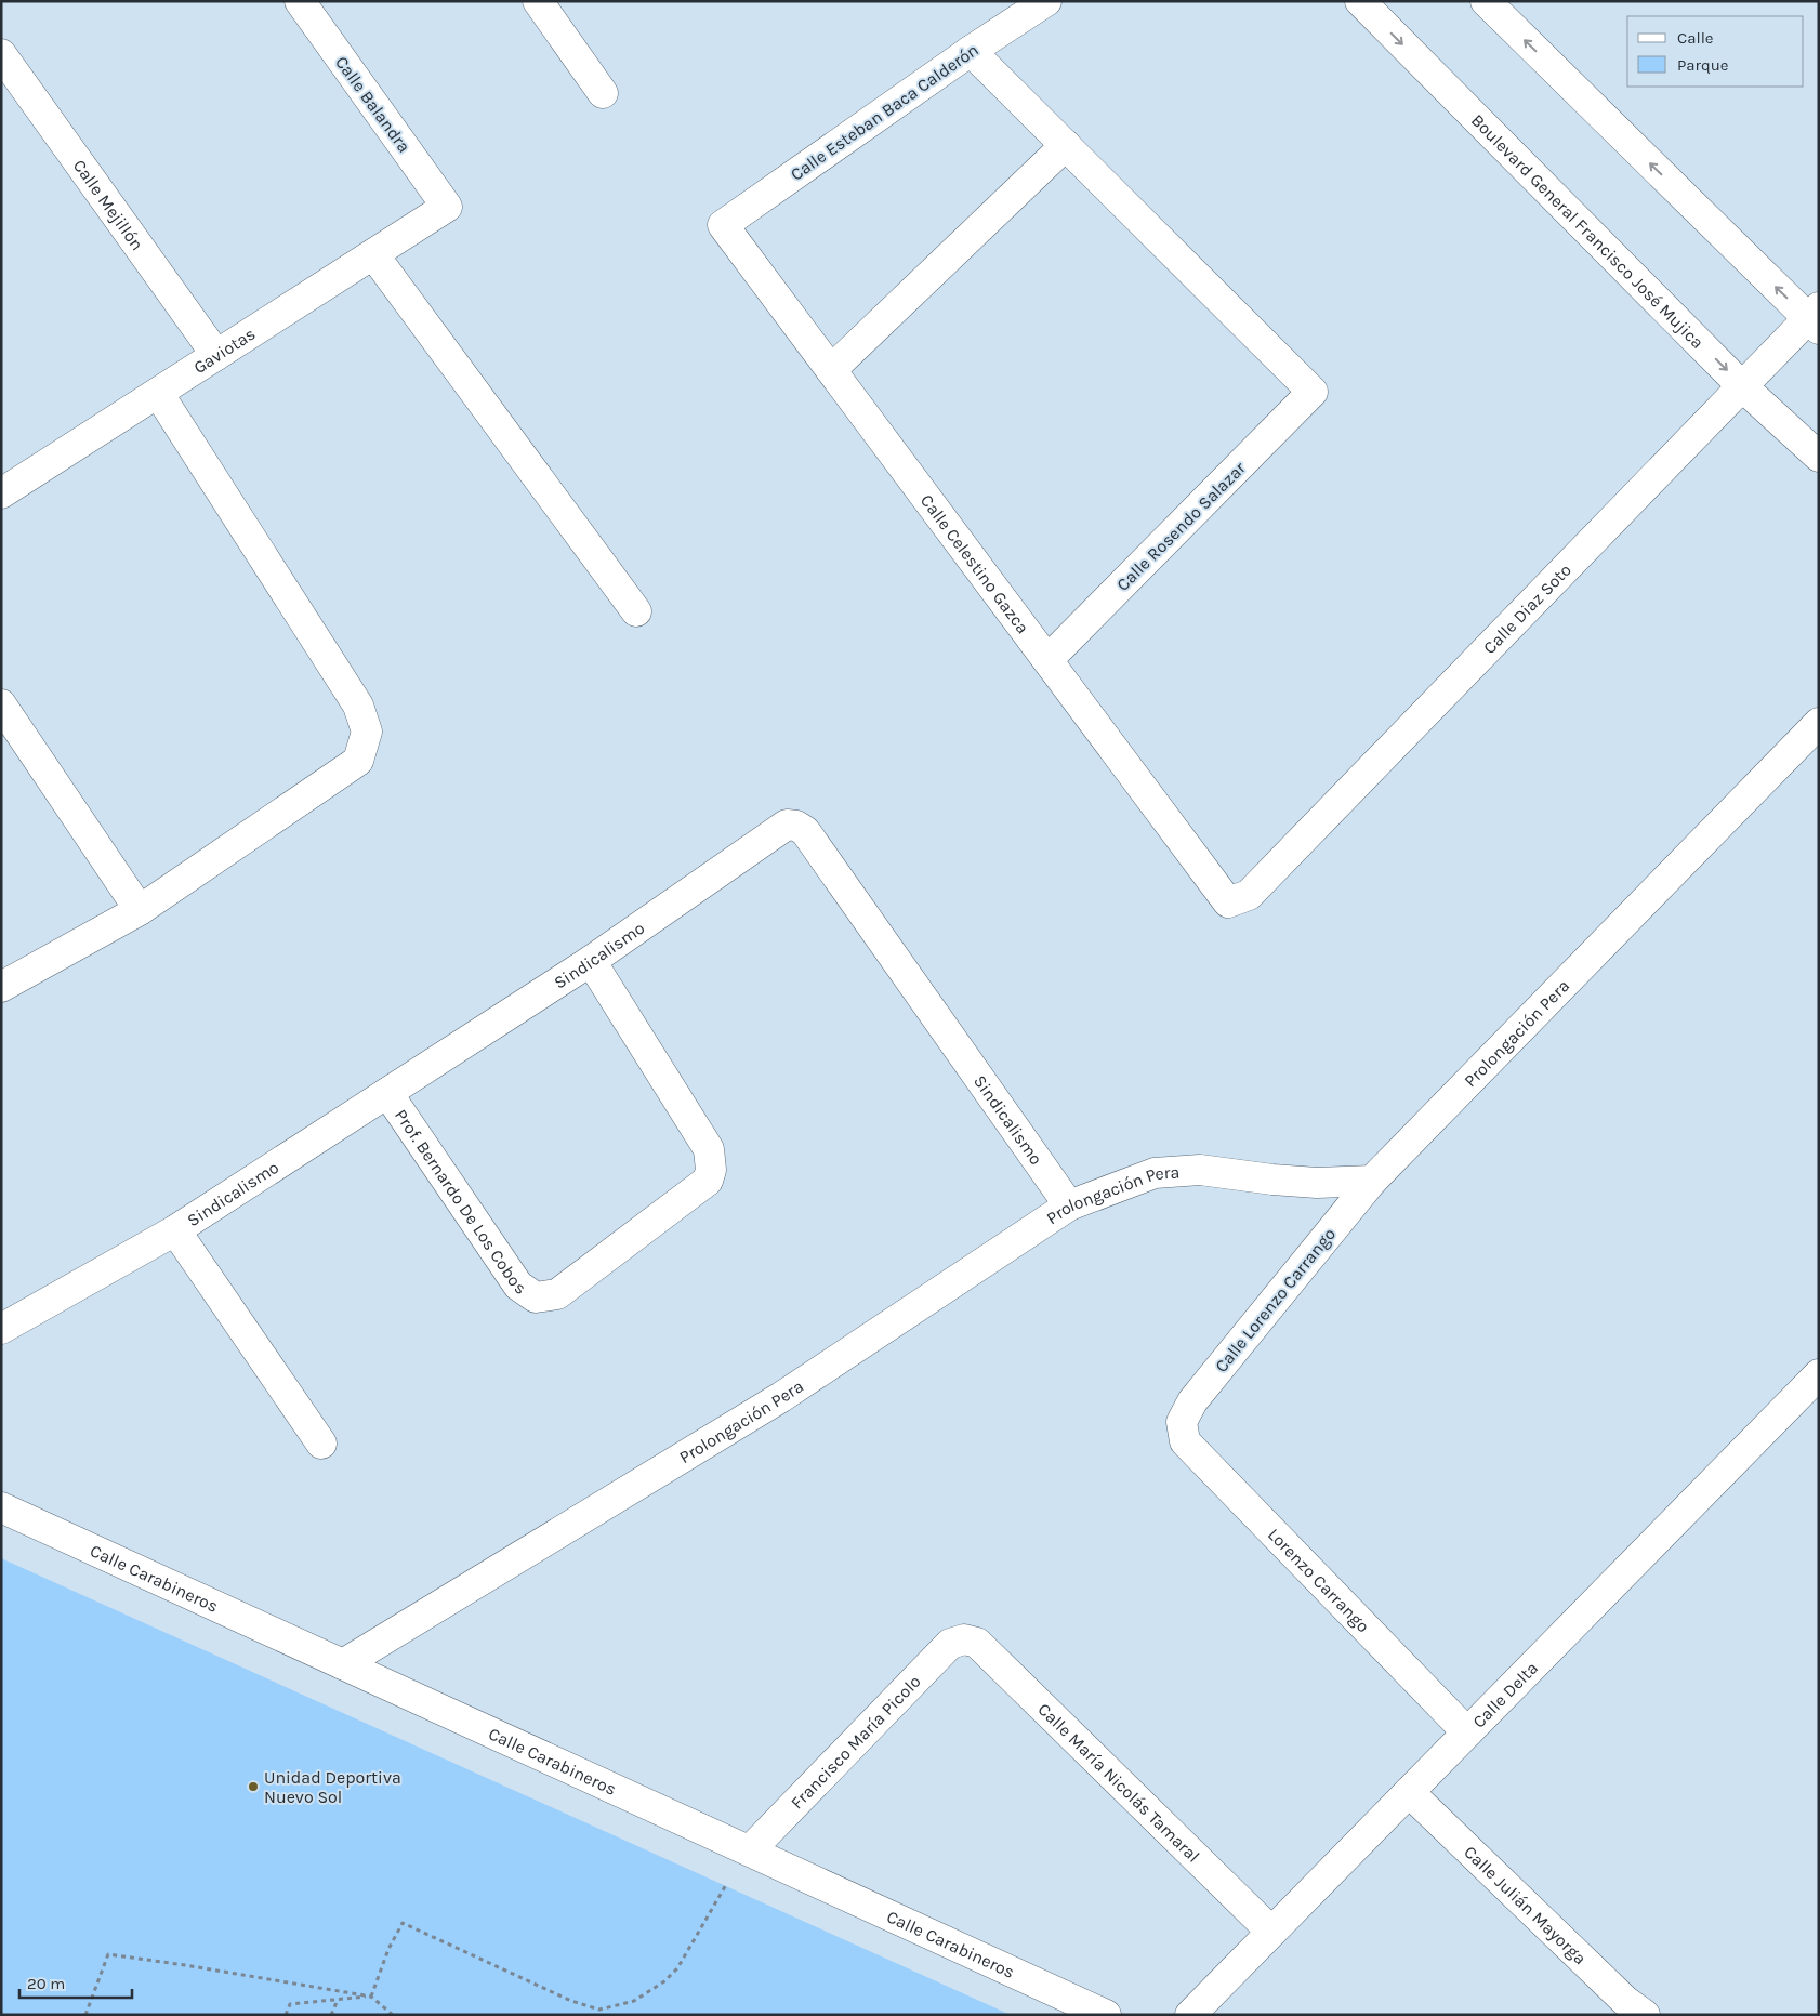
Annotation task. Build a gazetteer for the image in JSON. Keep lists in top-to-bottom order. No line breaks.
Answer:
{"streets":{"street":["Calle Balandra","Calle Esteban Baca Calderón","Calle Mejillón","Boulevard General Francisco José Mujica","Gaviotas","Calle Rosendo Salazar","Calle Celestino Gazca","Calle Diaz Soto","Sindicalismo","Prolongación Pera","Prof. Bernardo De Los Cobos","Calle Lorenzo Carrango","Calle Carabineros","Lorenzo Carrango","Calle Delta","Francisco María Picolo","Calle María Nicolás Tamaral","Calle Julián Mayorga"]},"crossings":[["Calle Balandra","Gaviotas"],["Calle Esteban Baca Calderón","Calle Celestino Gazca"],["Calle Mejillón","Gaviotas"],["Boulevard General Francisco José Mujica","Calle Diaz Soto"],["Calle Rosendo Salazar","Calle Celestino Gazca"],["Calle Celestino Gazca","Calle Diaz Soto"],["Sindicalismo","Prolongación Pera"],["Sindicalismo","Prof. Bernardo De Los Cobos"],["Prolongación Pera","Calle Lorenzo Carrango"],["Prolongación Pera","Calle Carabineros"],["Calle Lorenzo Carrango","Lorenzo Carrango"],["Calle Carabineros","Francisco María Picolo"],["Lorenzo Carrango","Calle Delta"],["Calle Delta","Calle María Nicolás Tamaral"],["Calle Delta","Calle Julián Mayorga"],["Francisco María Picolo","Calle María Nicolás Tamaral"]],"places":["Unidad Deportiva Nuevo Sol"],"legend":["Calle","Parque"],"scale_bar":"20 m"}
